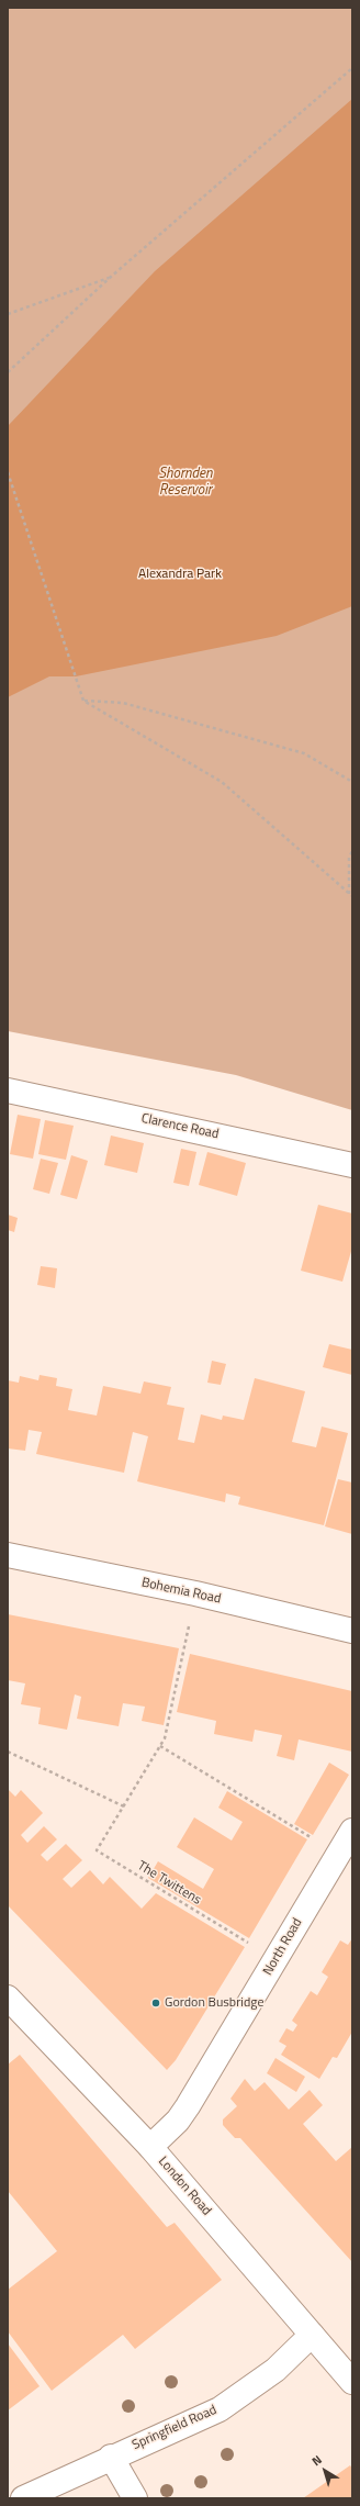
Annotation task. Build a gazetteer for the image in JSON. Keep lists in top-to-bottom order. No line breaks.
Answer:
{"streets":{"main road":["Clarence Road","Bohemia Road","North Road","London Road","Springfield Road"],"path":["The Twittens"]},"crossings":[["Bohemia Road","The Twittens"],["The Twittens","North Road"],["North Road","London Road"],["London Road","Springfield Road"]],"water":["Shornden Reservoir"],"parks":["Alexandra Park"],"places":["Gordon Busbridge"],"north":"top left"}
